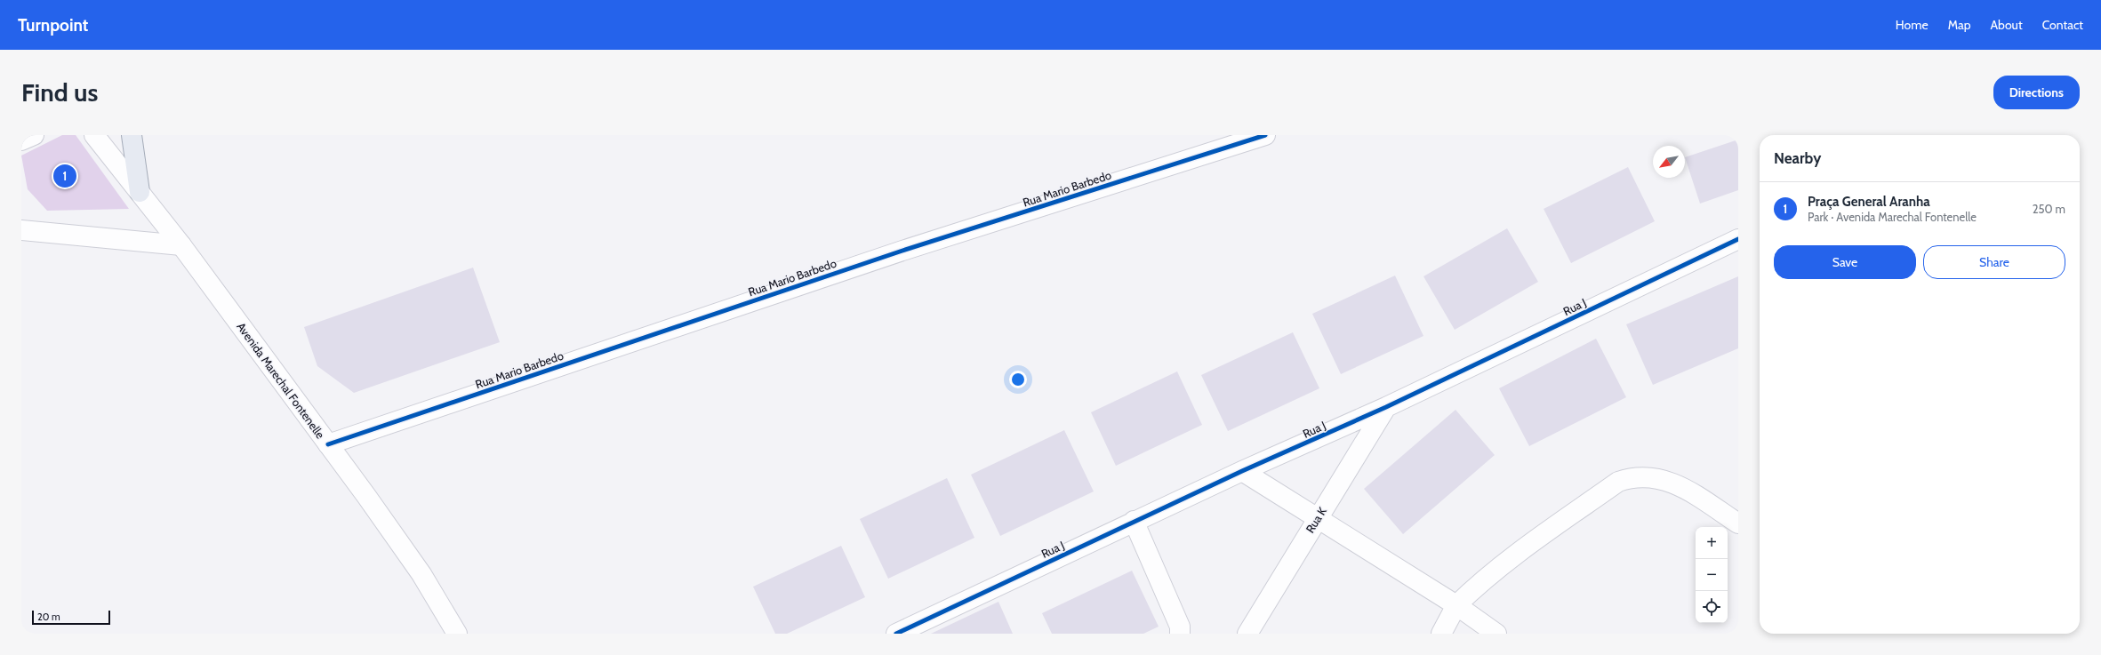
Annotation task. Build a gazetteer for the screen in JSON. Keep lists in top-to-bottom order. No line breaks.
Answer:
{"streets":{"street":["Rua Mario Barbedo","Rua J","Avenida Marechal Fontenelle","Rua K"]},"crossings":[["Rua Mario Barbedo","Avenida Marechal Fontenelle"],["Rua J","Rua K"]],"scale_bar":"20 m","north":"bottom left","page":{"header":"Turnpoint","nav":["Home","Map","About","Contact"],"buttons":["Directions",["Save","Share"]],"title":"Find us","heading":"Nearby","pins":"1","list":[{"mark":"1","name":"Praça General Aranha","note":"Park · Avenida Marechal Fontenelle","value":"250 m"}],"map_buttons":["+","−"],"scale":"20 m"}}
